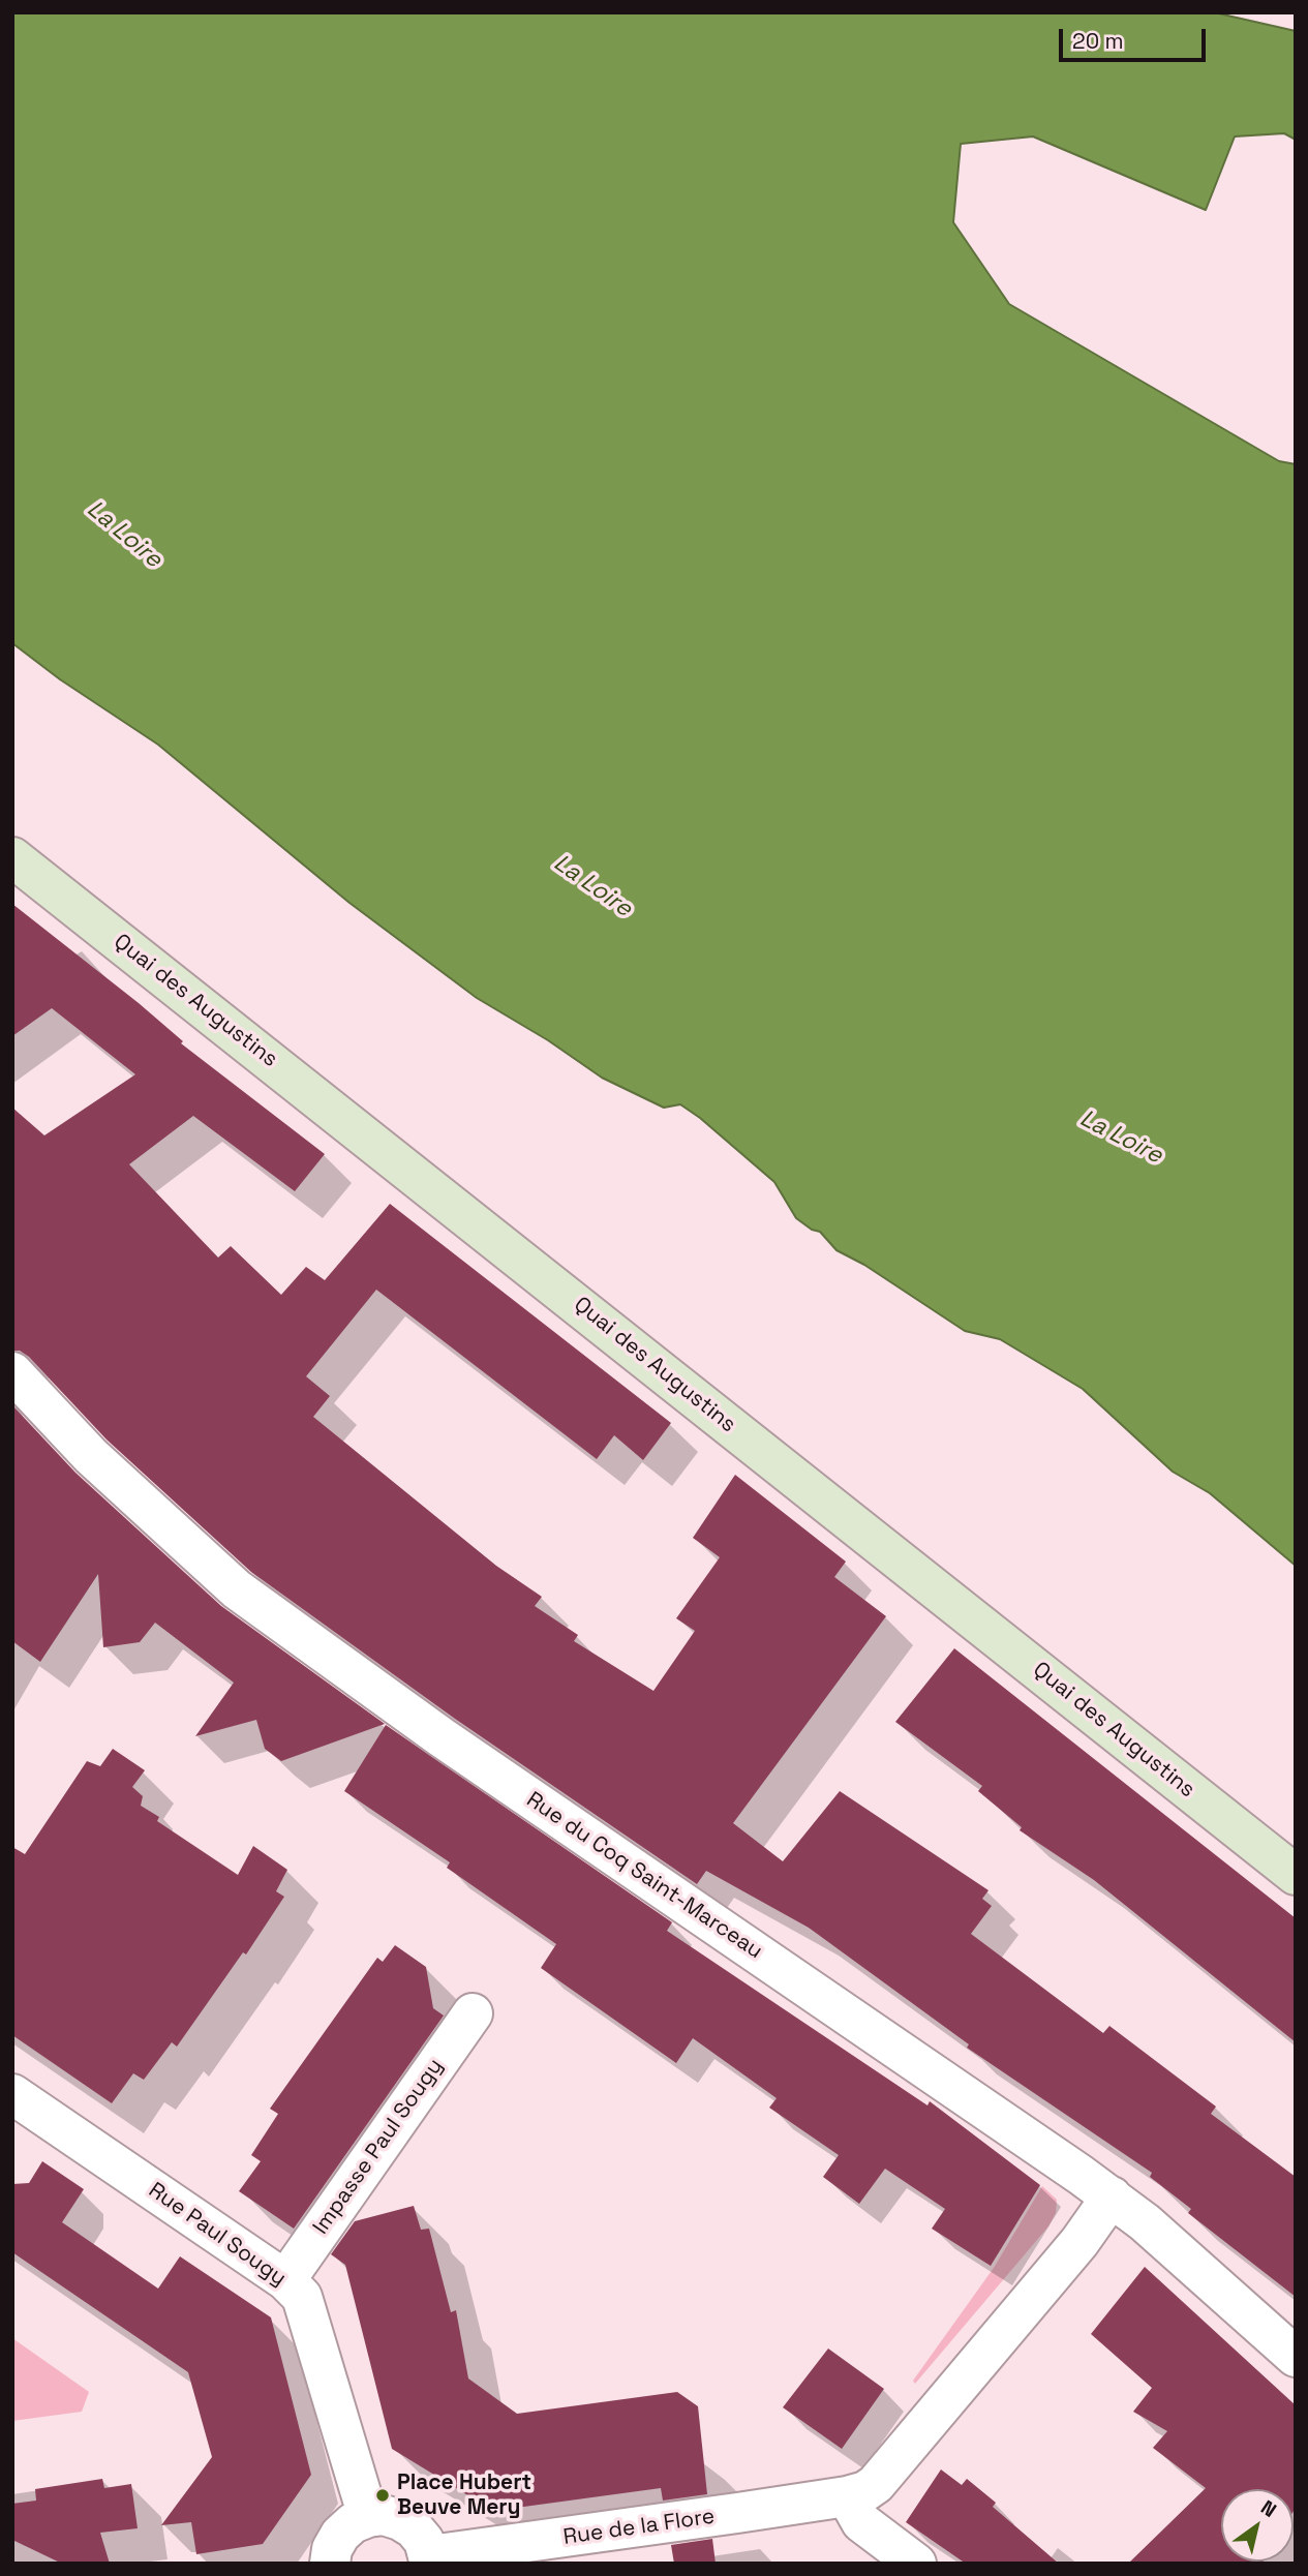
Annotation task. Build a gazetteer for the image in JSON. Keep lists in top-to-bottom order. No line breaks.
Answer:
{"streets":{"main road":["Quai des Augustins"],"street":["Rue du Coq Saint-Marceau","Impasse Paul Sougy","Rue Paul Sougy","Rue de la Flore"]},"crossings":[["Rue du Coq Saint-Marceau","Rue de la Flore"],["Impasse Paul Sougy","Rue Paul Sougy"]],"water":["La Loire"],"places":["Place Hubert Beuve Mery"],"scale_bar":"20 m","north":"top right"}
